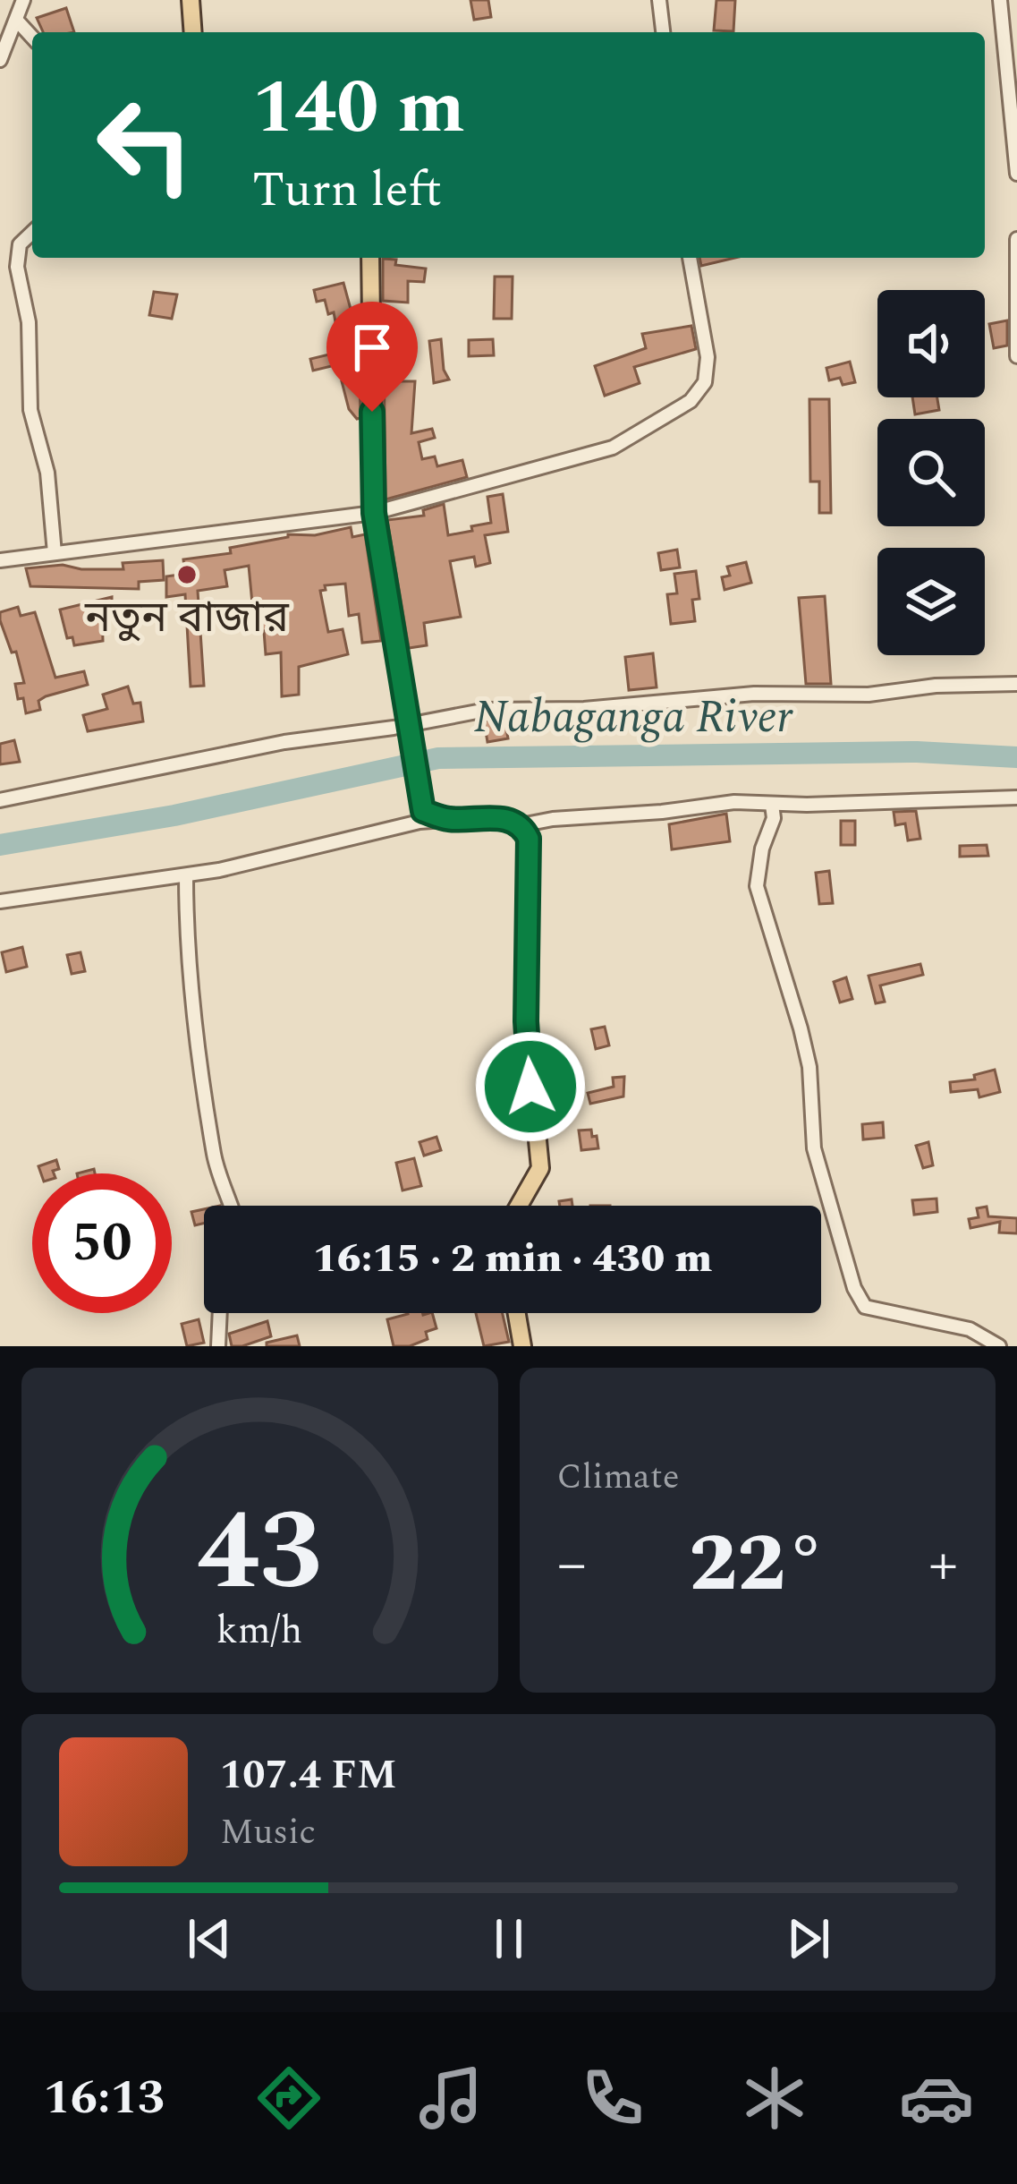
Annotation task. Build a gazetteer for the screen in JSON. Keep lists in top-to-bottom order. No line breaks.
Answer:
{"water":["Nabaganga River"],"places":["নতুন বাজার"],"page":{"turn":["140 m","Turn left"],"limit":"50","trip":"16:15 · 2 min · 430 m","tile":"Climate","heat":["−","22°","+"],"song":["107.4 FM","Music"],"tabs":"16:13","gauge":["43","km/h"]}}
